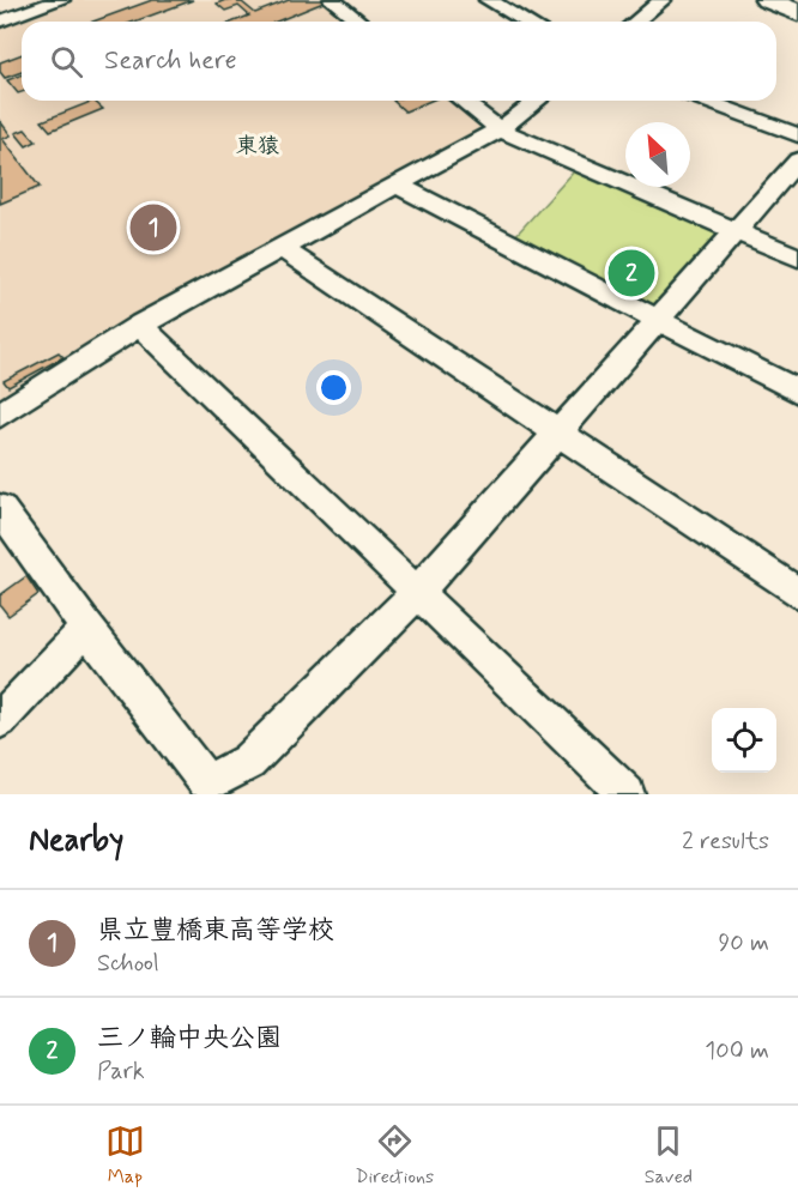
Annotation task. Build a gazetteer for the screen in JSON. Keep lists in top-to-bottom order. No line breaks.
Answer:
{"districts":["東猿"],"north":"top left","page":{"search":"Search here","pins":["1","2"],"heading":["Nearby","2 results"],"list":[{"mark":"1","name":"県立豊橋東高等学校","note":"School","value":"90 m"},{"mark":"2","name":"三ノ輪中央公園","note":"Park","value":"100 m"}],"nav":["Map","Directions","Saved"]}}
